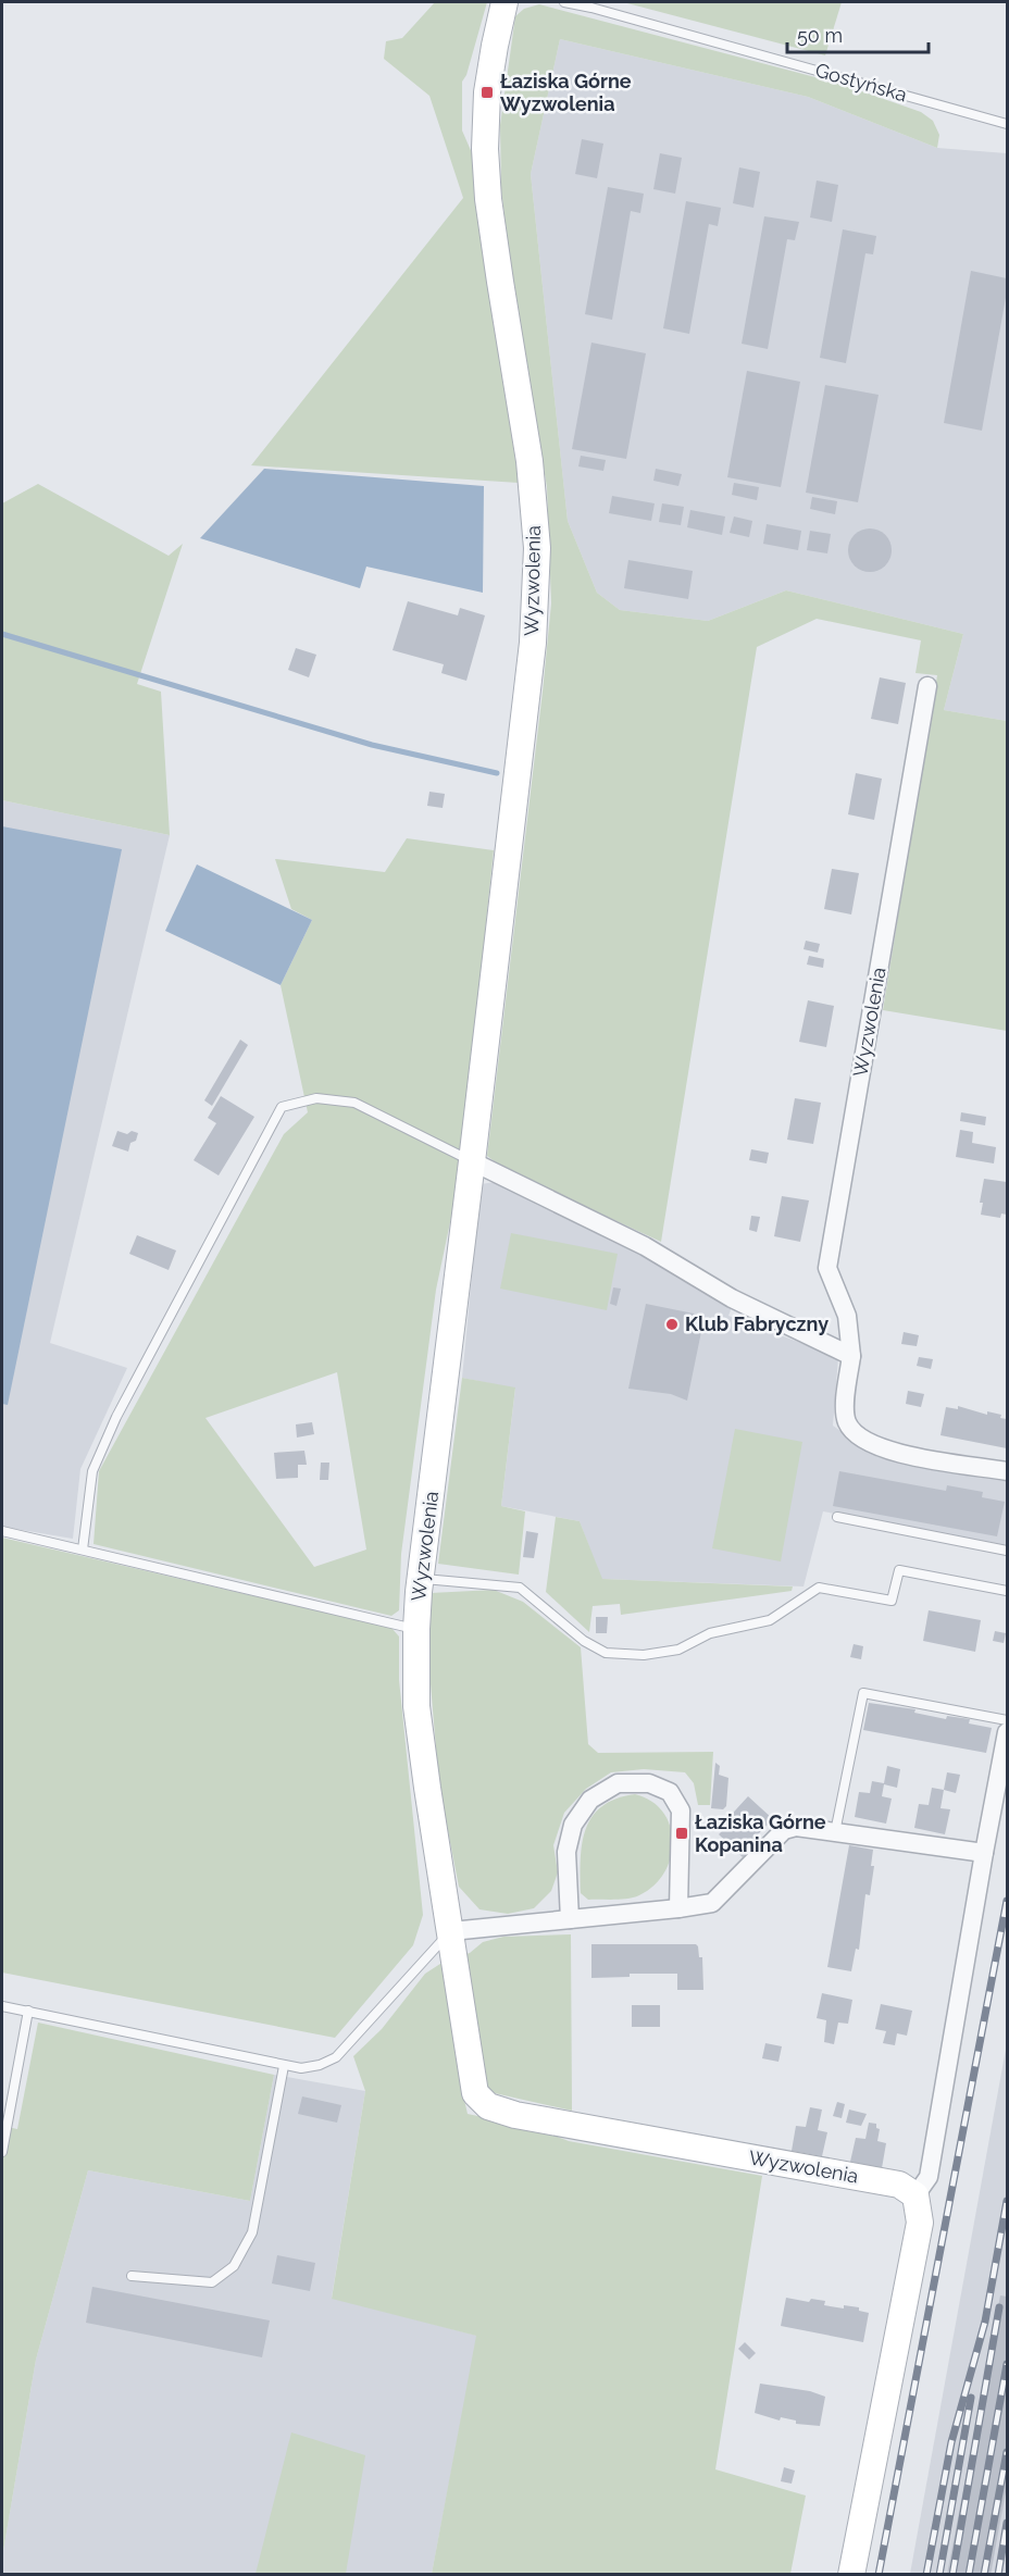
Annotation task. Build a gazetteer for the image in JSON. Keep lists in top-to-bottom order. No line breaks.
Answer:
{"streets":{"street":["Wyzwolenia"],"lane":["Gostyńska"]},"places":{"transit":["Łaziska Górne Wyzwolenia","Łaziska Górne Kopanina"],"other":["Klub Fabryczny"]},"scale_bar":"50 m"}
